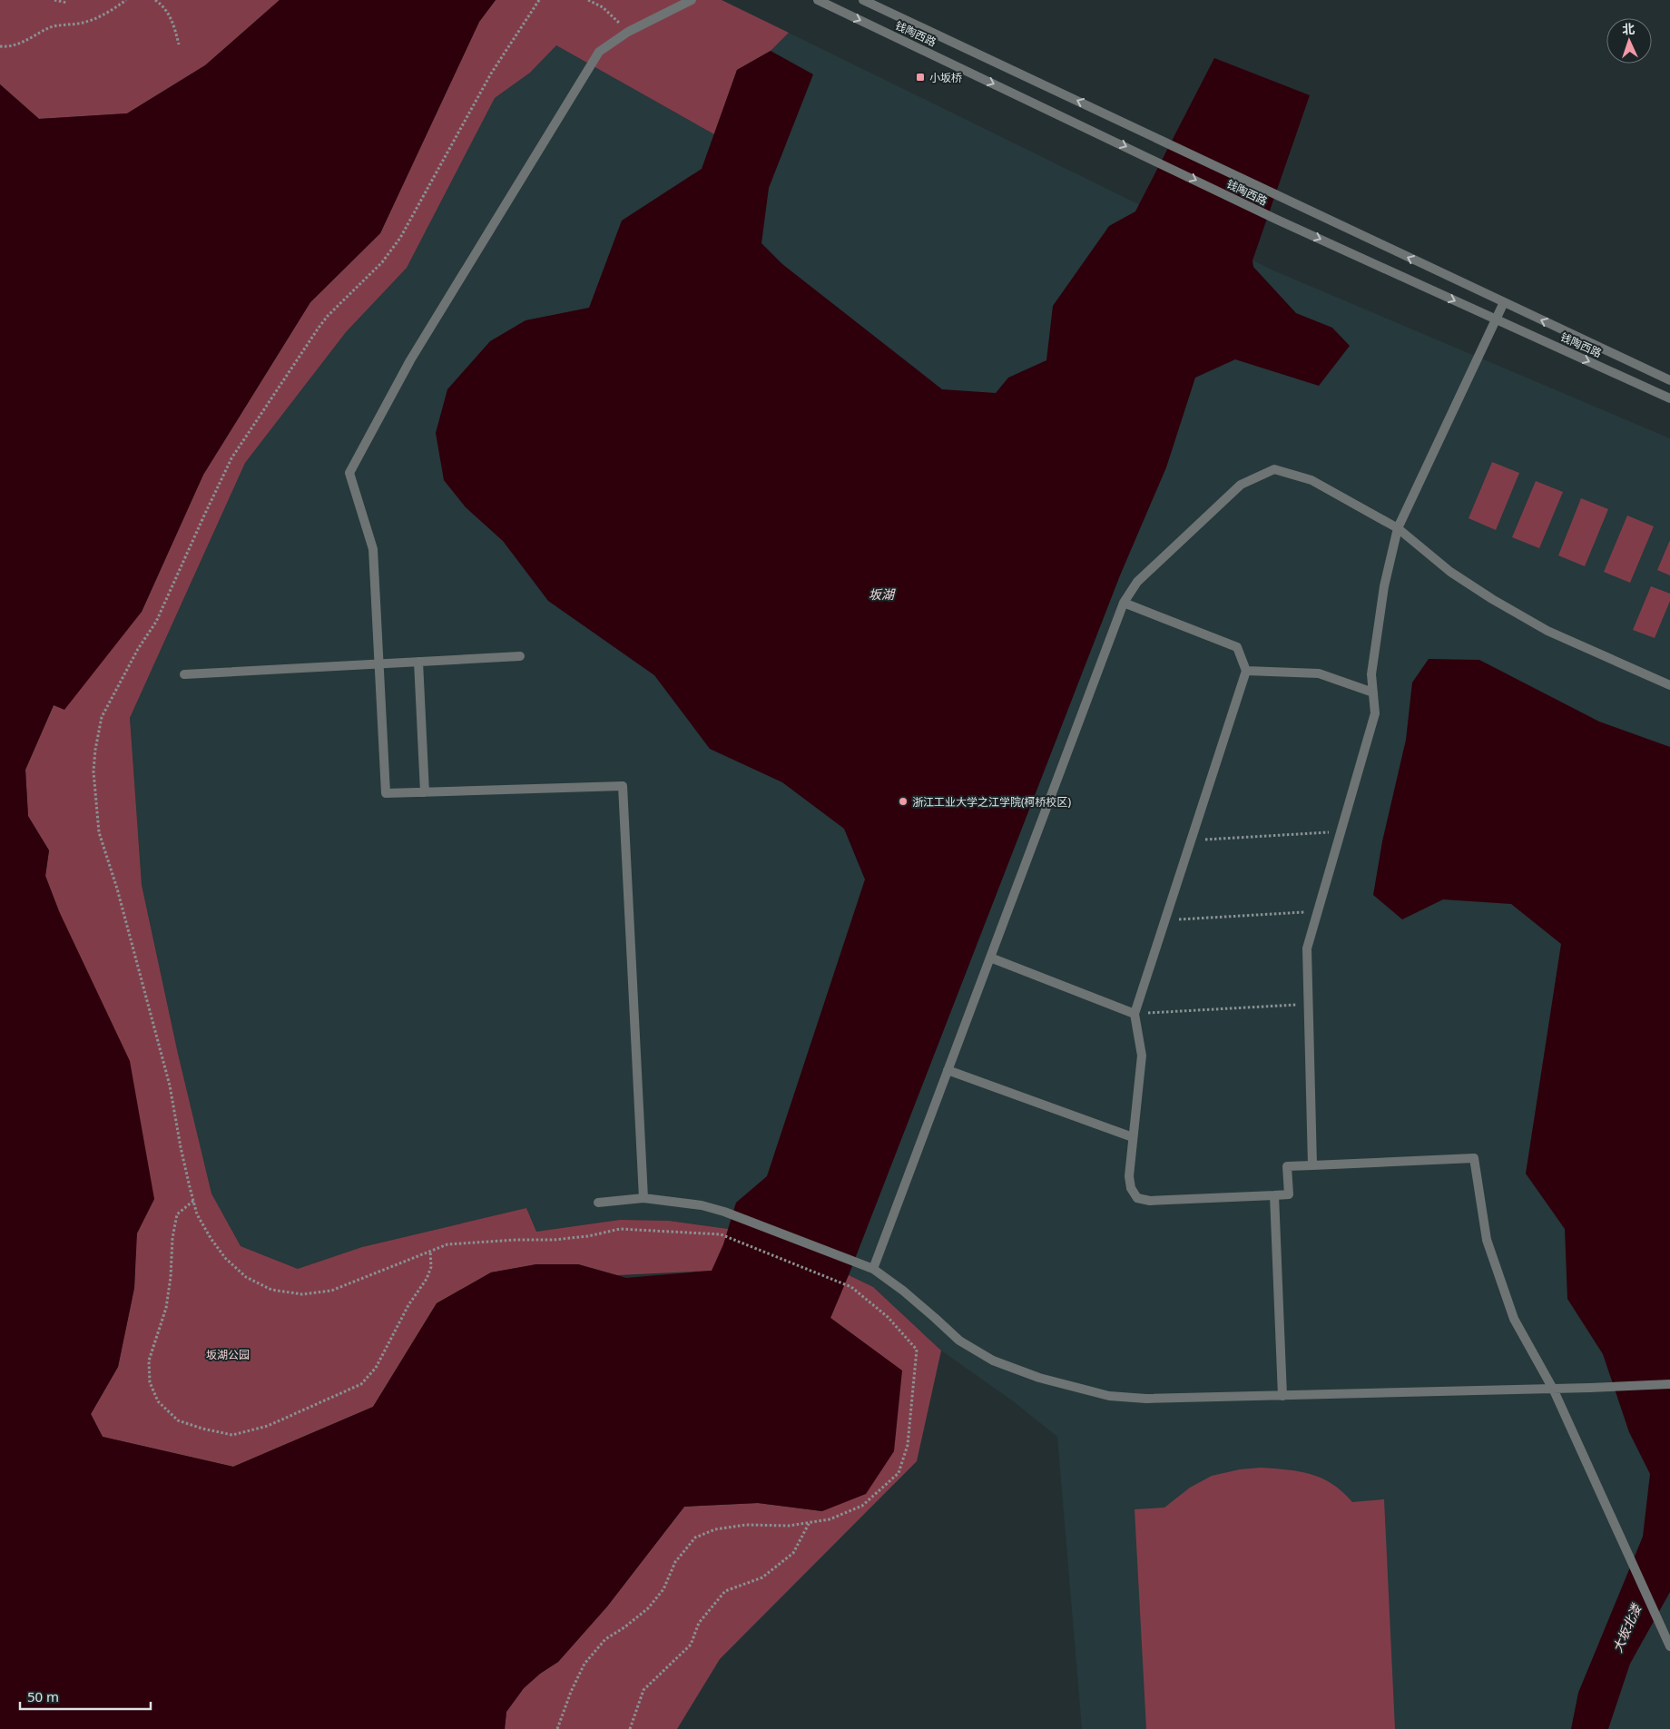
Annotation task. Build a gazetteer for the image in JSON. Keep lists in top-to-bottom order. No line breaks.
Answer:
{"streets":{"street":["钱陶西路"]},"water":["坂湖","大坂北溇"],"parks":["坂湖公园"],"places":{"transit":["小坂桥"],"other":["浙江工业大学之江学院(柯桥校区)"]},"scale_bar":"50 m","north":"top"}
